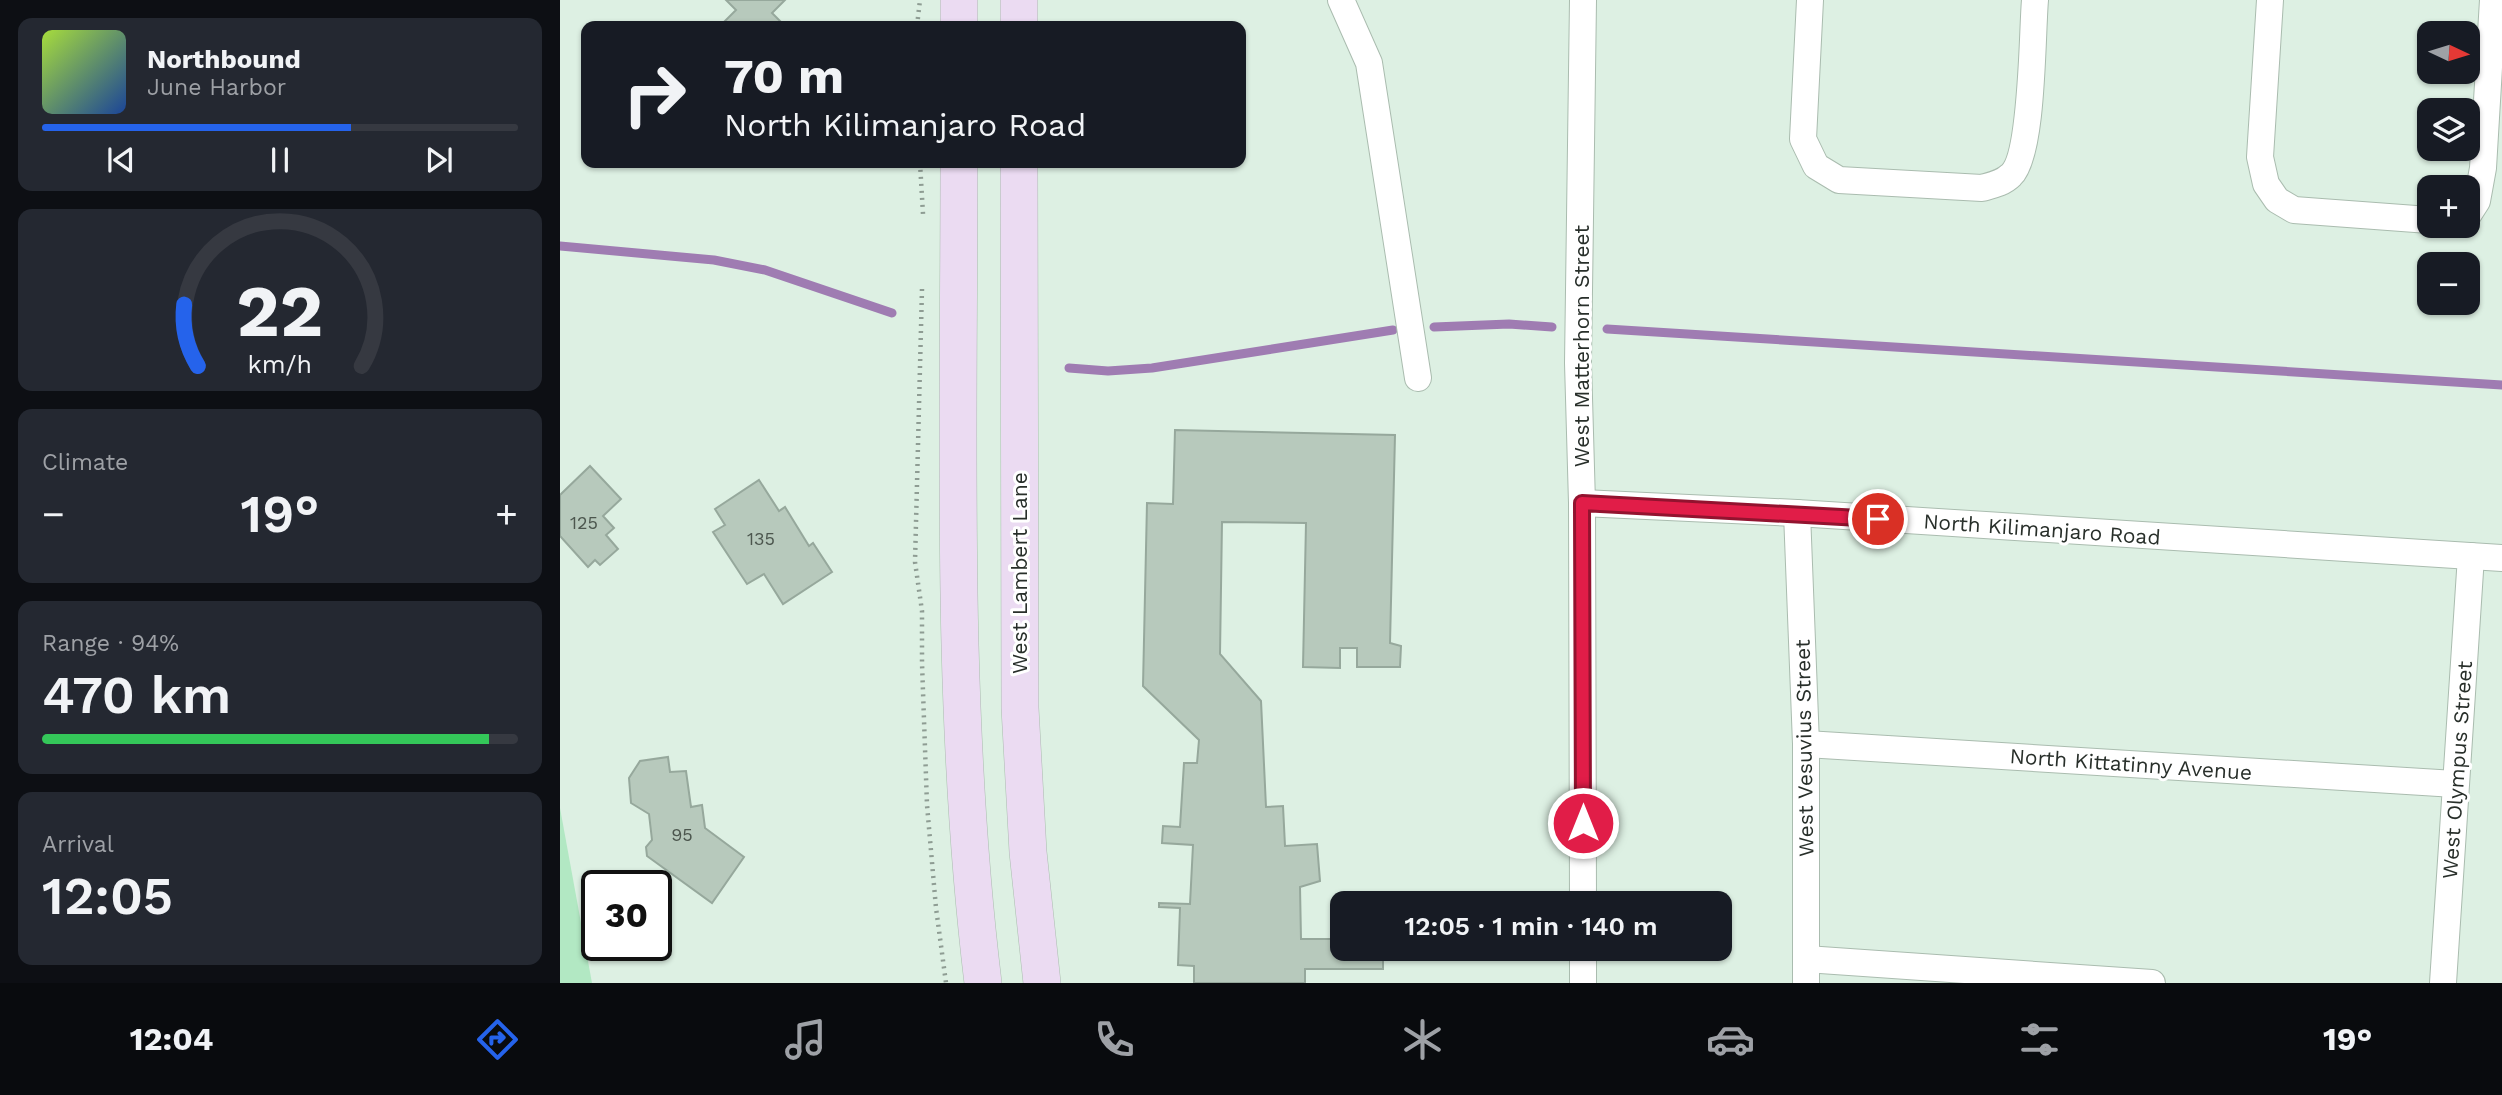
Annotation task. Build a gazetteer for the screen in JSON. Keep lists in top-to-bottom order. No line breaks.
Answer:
{"streets":{"main road":["West Lambert Lane"],"street":["West Matterhorn Street","North Kilimanjaro Road","West Vesuvius Street","North Kittatinny Avenue","West Olympus Street"]},"crossings":[["West Matterhorn Street","North Kilimanjaro Road"],["North Kilimanjaro Road","West Vesuvius Street"],["North Kilimanjaro Road","West Olympus Street"],["West Vesuvius Street","North Kittatinny Avenue"],["North Kittatinny Avenue","West Olympus Street"]],"house_numbers":["125","135","95"],"north":"right","page":{"map_buttons":["+","−"],"turn":["70 m","North Kilimanjaro Road"],"song":["Northbound","June Harbor"],"tile":["Climate",["Range · 94%","470 km"],["Arrival","12:05"]],"heat":["−","19°","+"],"limit":"30","trip":"12:05 · 1 min · 140 m","tabs":["12:04","19°"],"gauge":["22","km/h"]}}
